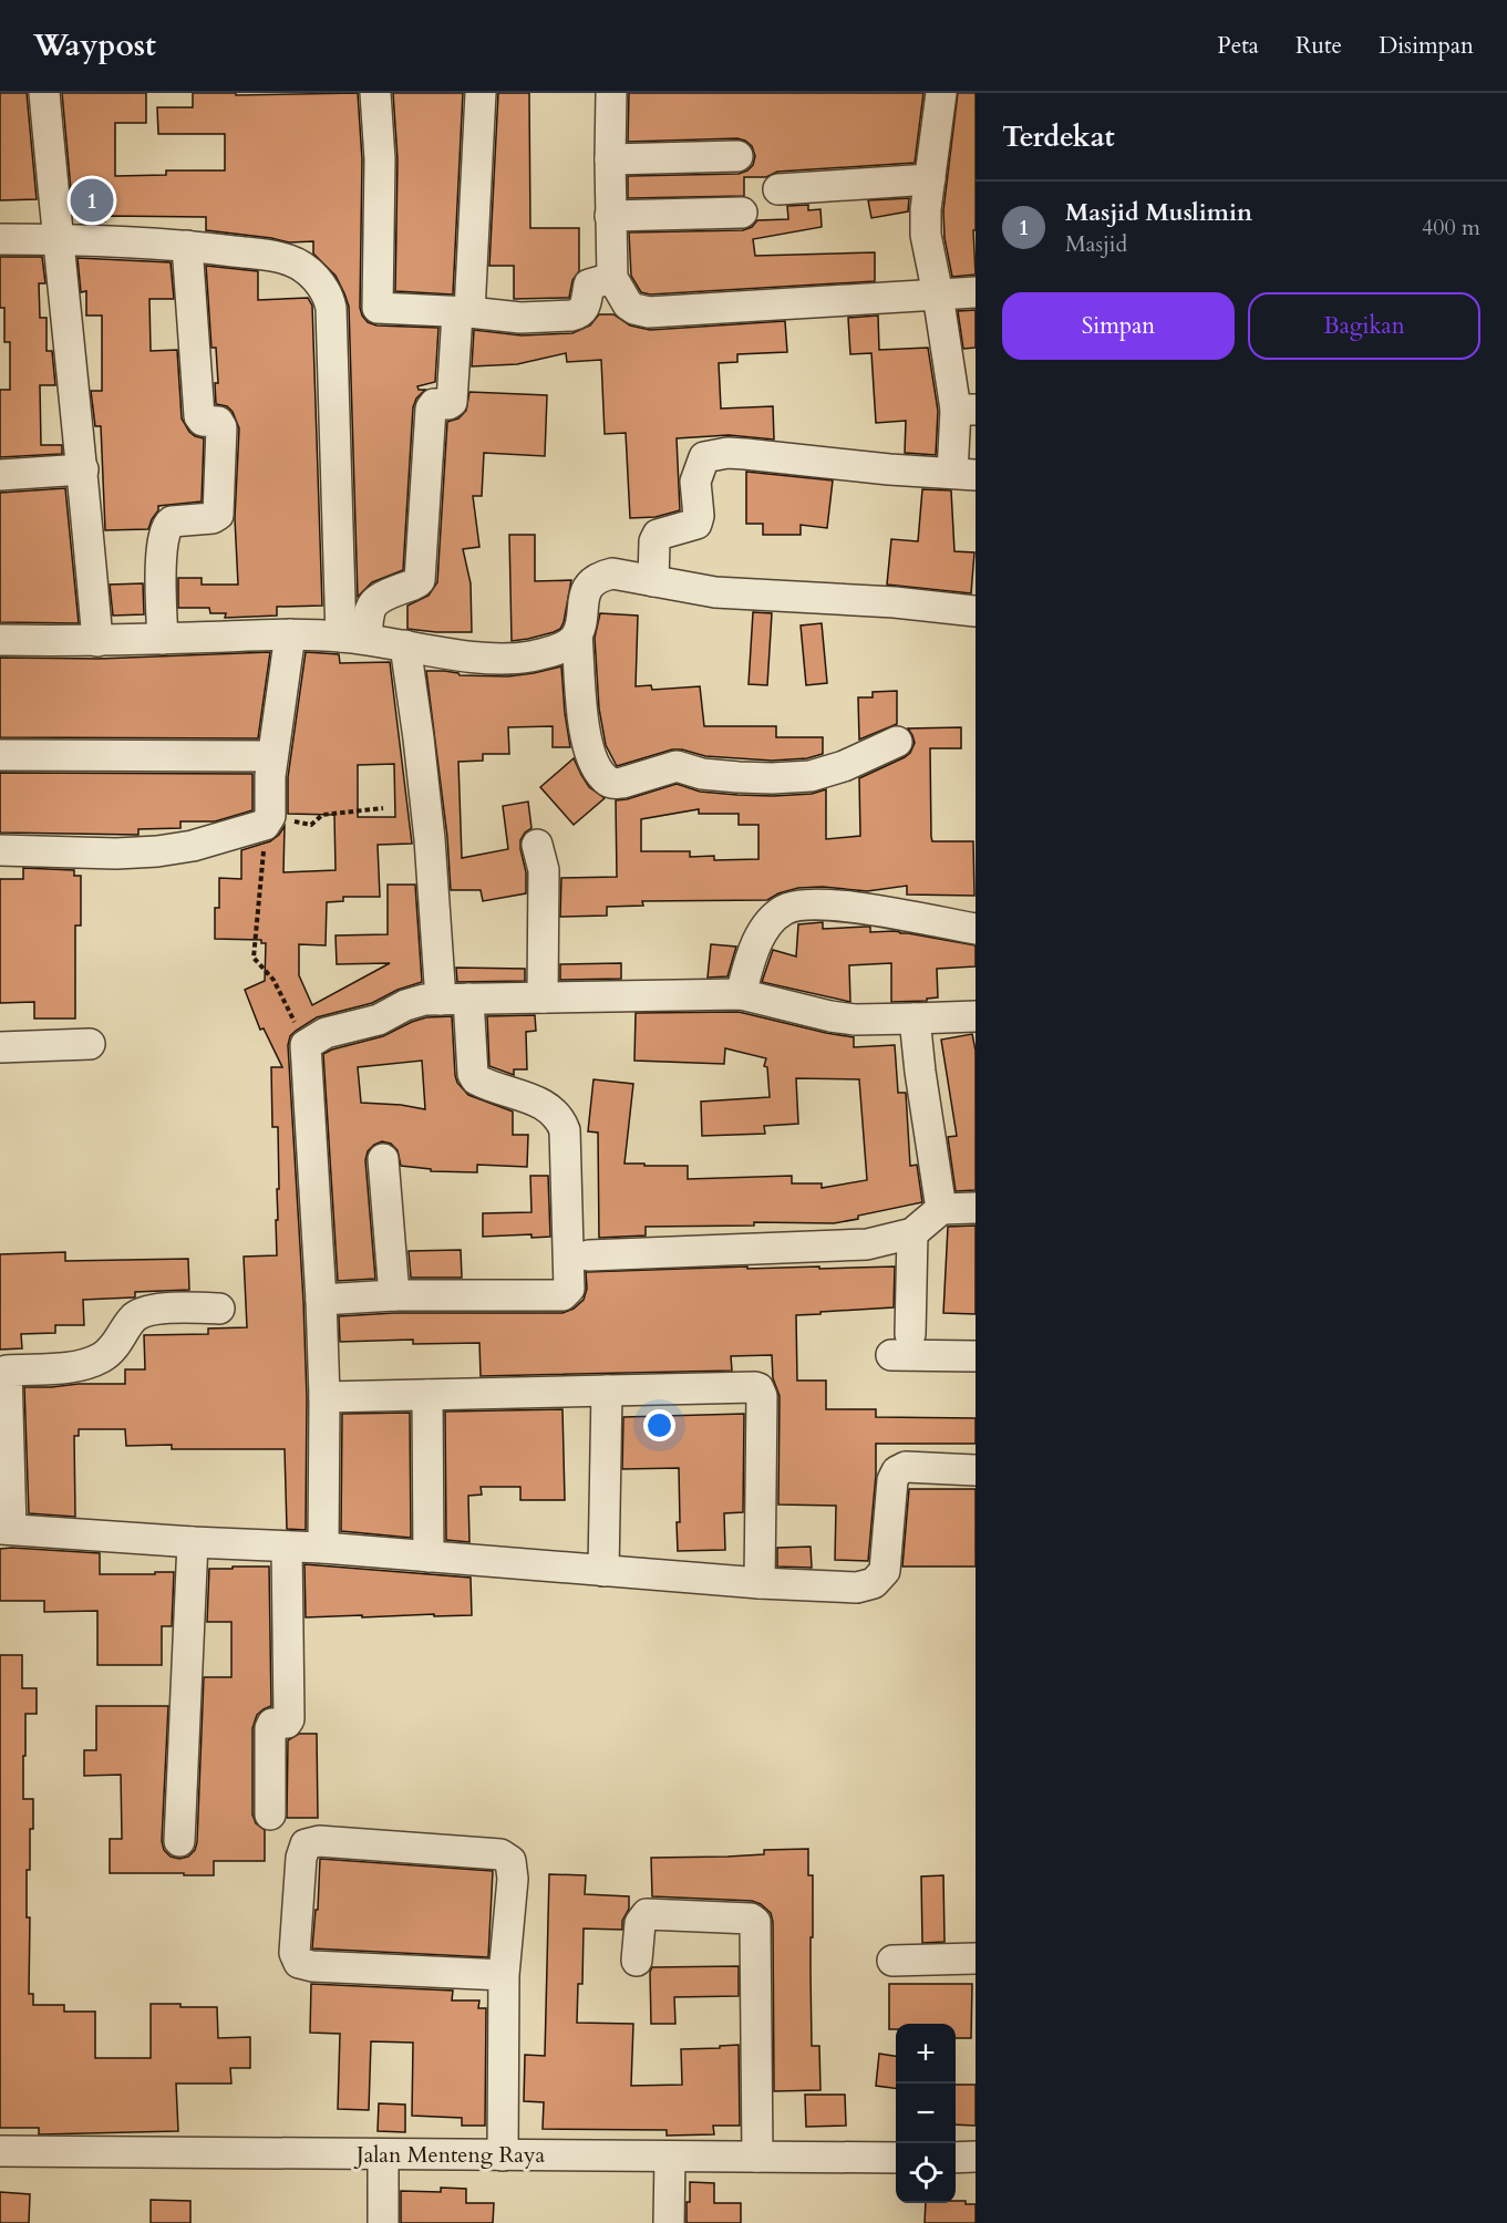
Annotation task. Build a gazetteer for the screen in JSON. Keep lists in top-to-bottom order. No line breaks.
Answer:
{"streets":{"street":["Jalan Menteng Raya"]},"page":{"header":"Waypost","nav":["Peta","Rute","Disimpan"],"heading":"Terdekat","pins":"1","list":[{"mark":"1","name":"Masjid Muslimin","note":"Masjid","value":"400 m"}],"buttons":["Simpan","Bagikan"],"map_buttons":["+","−"]}}
